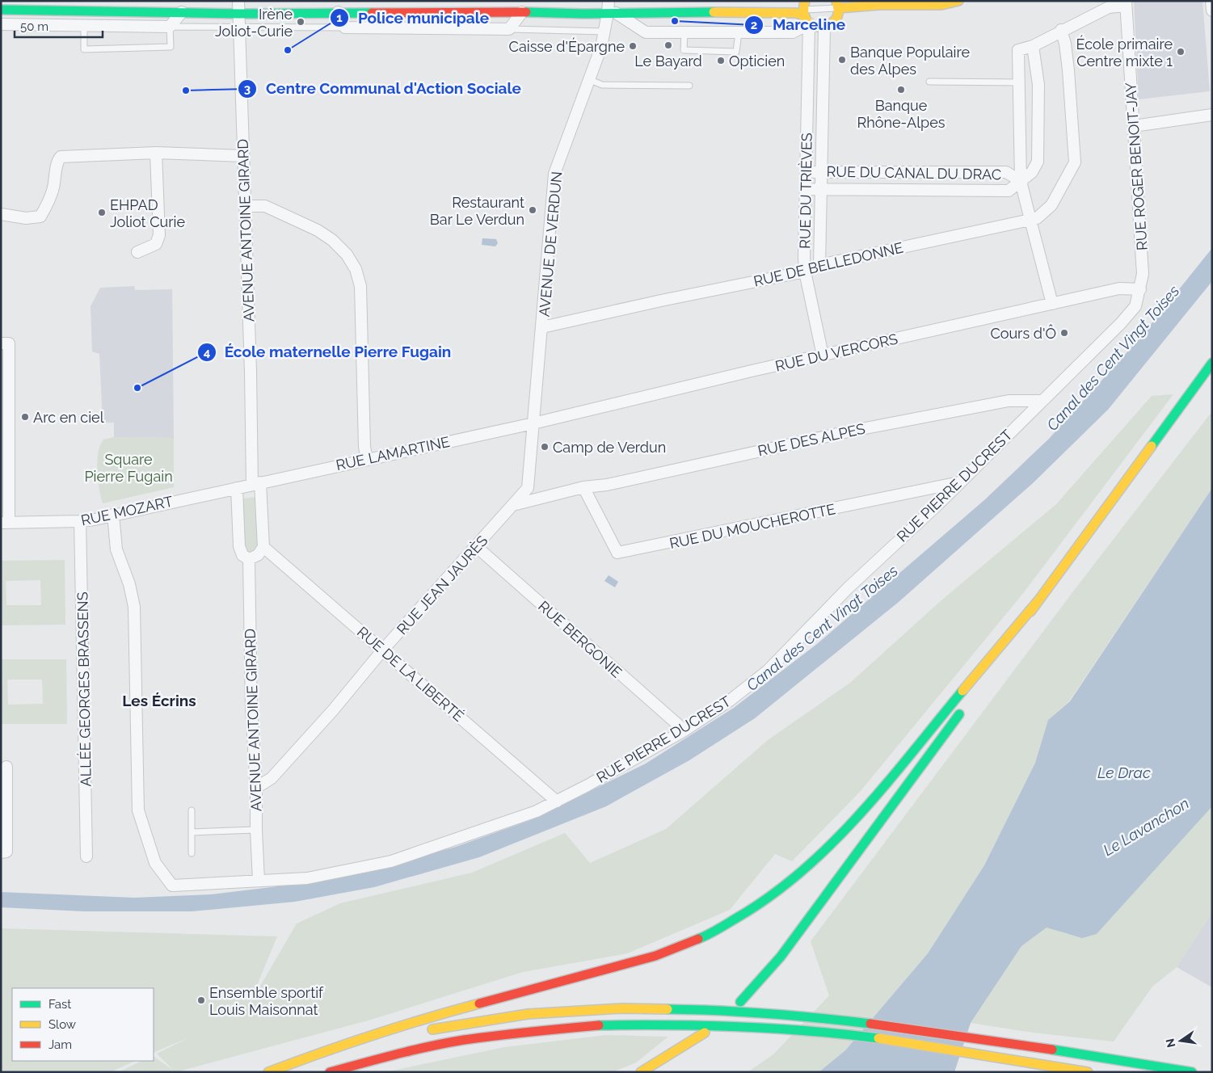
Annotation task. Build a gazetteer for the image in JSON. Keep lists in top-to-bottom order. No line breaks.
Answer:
{"streets":{"street":["RUE ROGER BENOIT-JAY","RUE DU CANAL DU DRAC","RUE DU TRIÈVES","AVENUE ANTOINE GIRARD","AVENUE DE VERDUN","RUE DE BELLEDONNE","RUE DU VERCORS","RUE DES ALPES","RUE LAMARTINE","RUE PIERRE DUCREST","RUE MOZART","RUE DU MOUCHEROTTE","RUE JEAN JAURÈS","RUE BERGONIE","RUE DE LA LIBERTÉ","ALLÉE GEORGES BRASSENS"]},"crossings":[["RUE ROGER BENOIT-JAY","RUE DU VERCORS"],["RUE ROGER BENOIT-JAY","RUE PIERRE DUCREST"],["RUE DU CANAL DU DRAC","RUE DU TRIÈVES"],["RUE DU TRIÈVES","RUE DE BELLEDONNE"],["RUE DU TRIÈVES","RUE DU VERCORS"],["AVENUE ANTOINE GIRARD","RUE LAMARTINE"],["AVENUE ANTOINE GIRARD","RUE PIERRE DUCREST"],["AVENUE ANTOINE GIRARD","RUE MOZART"],["AVENUE ANTOINE GIRARD","RUE JEAN JAURÈS"],["AVENUE ANTOINE GIRARD","RUE DE LA LIBERTÉ"],["AVENUE DE VERDUN","RUE DE BELLEDONNE"],["AVENUE DE VERDUN","RUE DU VERCORS"],["AVENUE DE VERDUN","RUE DES ALPES"],["AVENUE DE VERDUN","RUE LAMARTINE"],["AVENUE DE VERDUN","RUE JEAN JAURÈS"],["RUE DU VERCORS","RUE LAMARTINE"],["RUE DES ALPES","RUE PIERRE DUCREST"],["RUE DES ALPES","RUE DU MOUCHEROTTE"],["RUE DES ALPES","RUE JEAN JAURÈS"],["RUE LAMARTINE","RUE MOZART"],["RUE PIERRE DUCREST","RUE MOZART"],["RUE PIERRE DUCREST","RUE DU MOUCHEROTTE"],["RUE PIERRE DUCREST","RUE BERGONIE"],["RUE PIERRE DUCREST","RUE DE LA LIBERTÉ"],["RUE MOZART","ALLÉE GEORGES BRASSENS"],["RUE JEAN JAURÈS","RUE BERGONIE"],["RUE JEAN JAURÈS","RUE DE LA LIBERTÉ"]],"districts":["Les Écrins"],"water":["Canal des Cent Vingt Toises","Le Drac","Le Lavanchon"],"parks":["Square Pierre Fugain"],"places":["Marceline","Irène Joliot-Curie","Le Bayard","Caisse d'Épargne","Police municipale","École primaire Centre mixte 1","Banque Populaire des Alpes","Opticien","Banque Rhône-Alpes","Centre Communal d'Action Sociale","Restaurant Bar Le Verdun","EHPAD Joliot Curie","Cours d'Ô","École maternelle Pierre Fugain","Arc en ciel","Camp de Verdun","Ensemble sportif Louis Maisonnat"],"legend":["Fast","Slow","Jam"],"scale_bar":"50 m","north":"left"}
